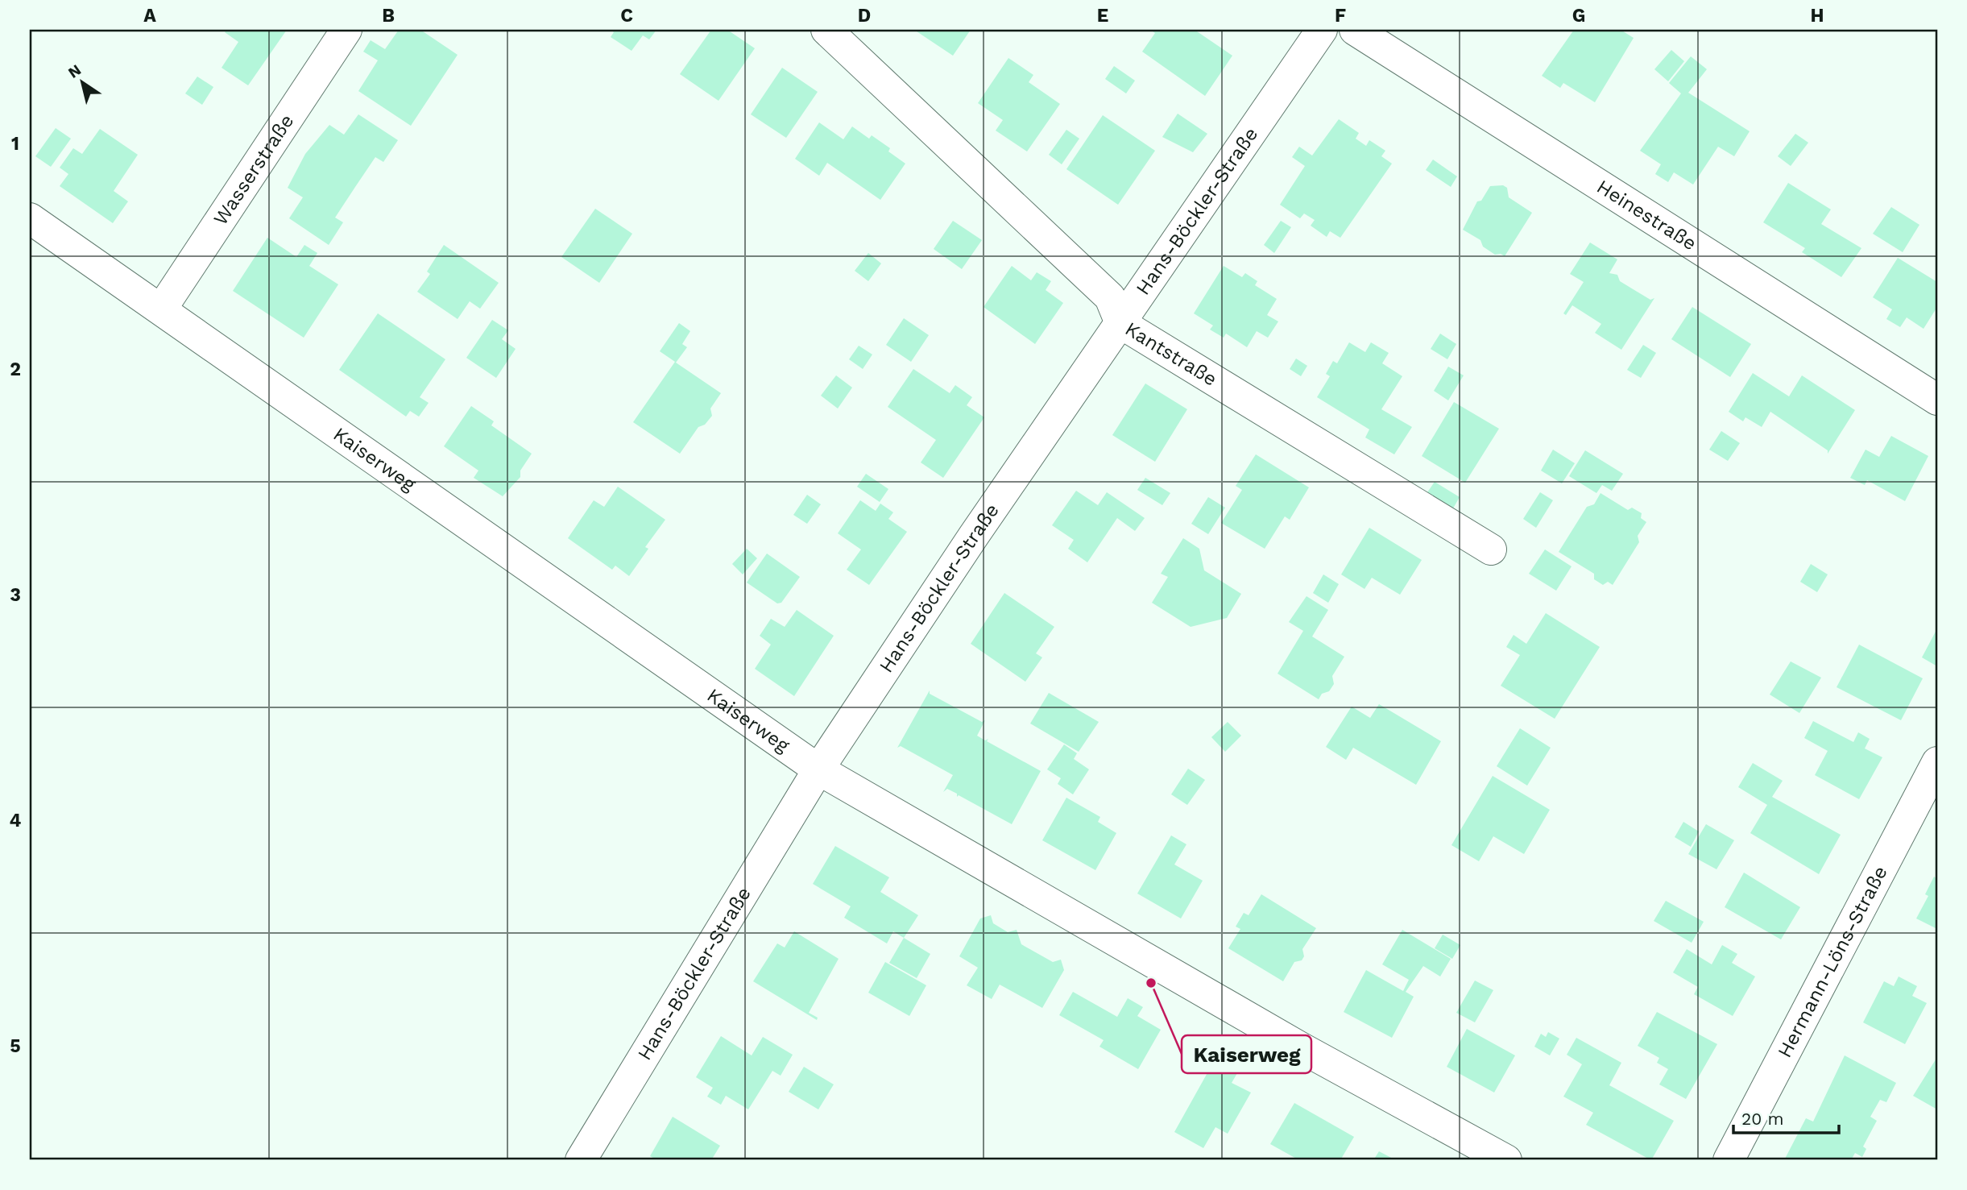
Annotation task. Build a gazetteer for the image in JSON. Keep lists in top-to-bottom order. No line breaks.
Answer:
{"streets":{"street":["Wasserstraße","Hans-Böckler-Straße","Heinestraße","Kantstraße","Kaiserweg","Hermann-Löns-Straße"]},"crossings":[["Wasserstraße","Kaiserweg"],["Hans-Böckler-Straße","Kantstraße"],["Hans-Böckler-Straße","Kaiserweg"]],"places":["Kaiserweg"],"scale_bar":"20 m","north":"top left","grid":{"columns":["A","B","C","D","E","F","G","H"],"rows":["1","2","3","4","5"]}}
